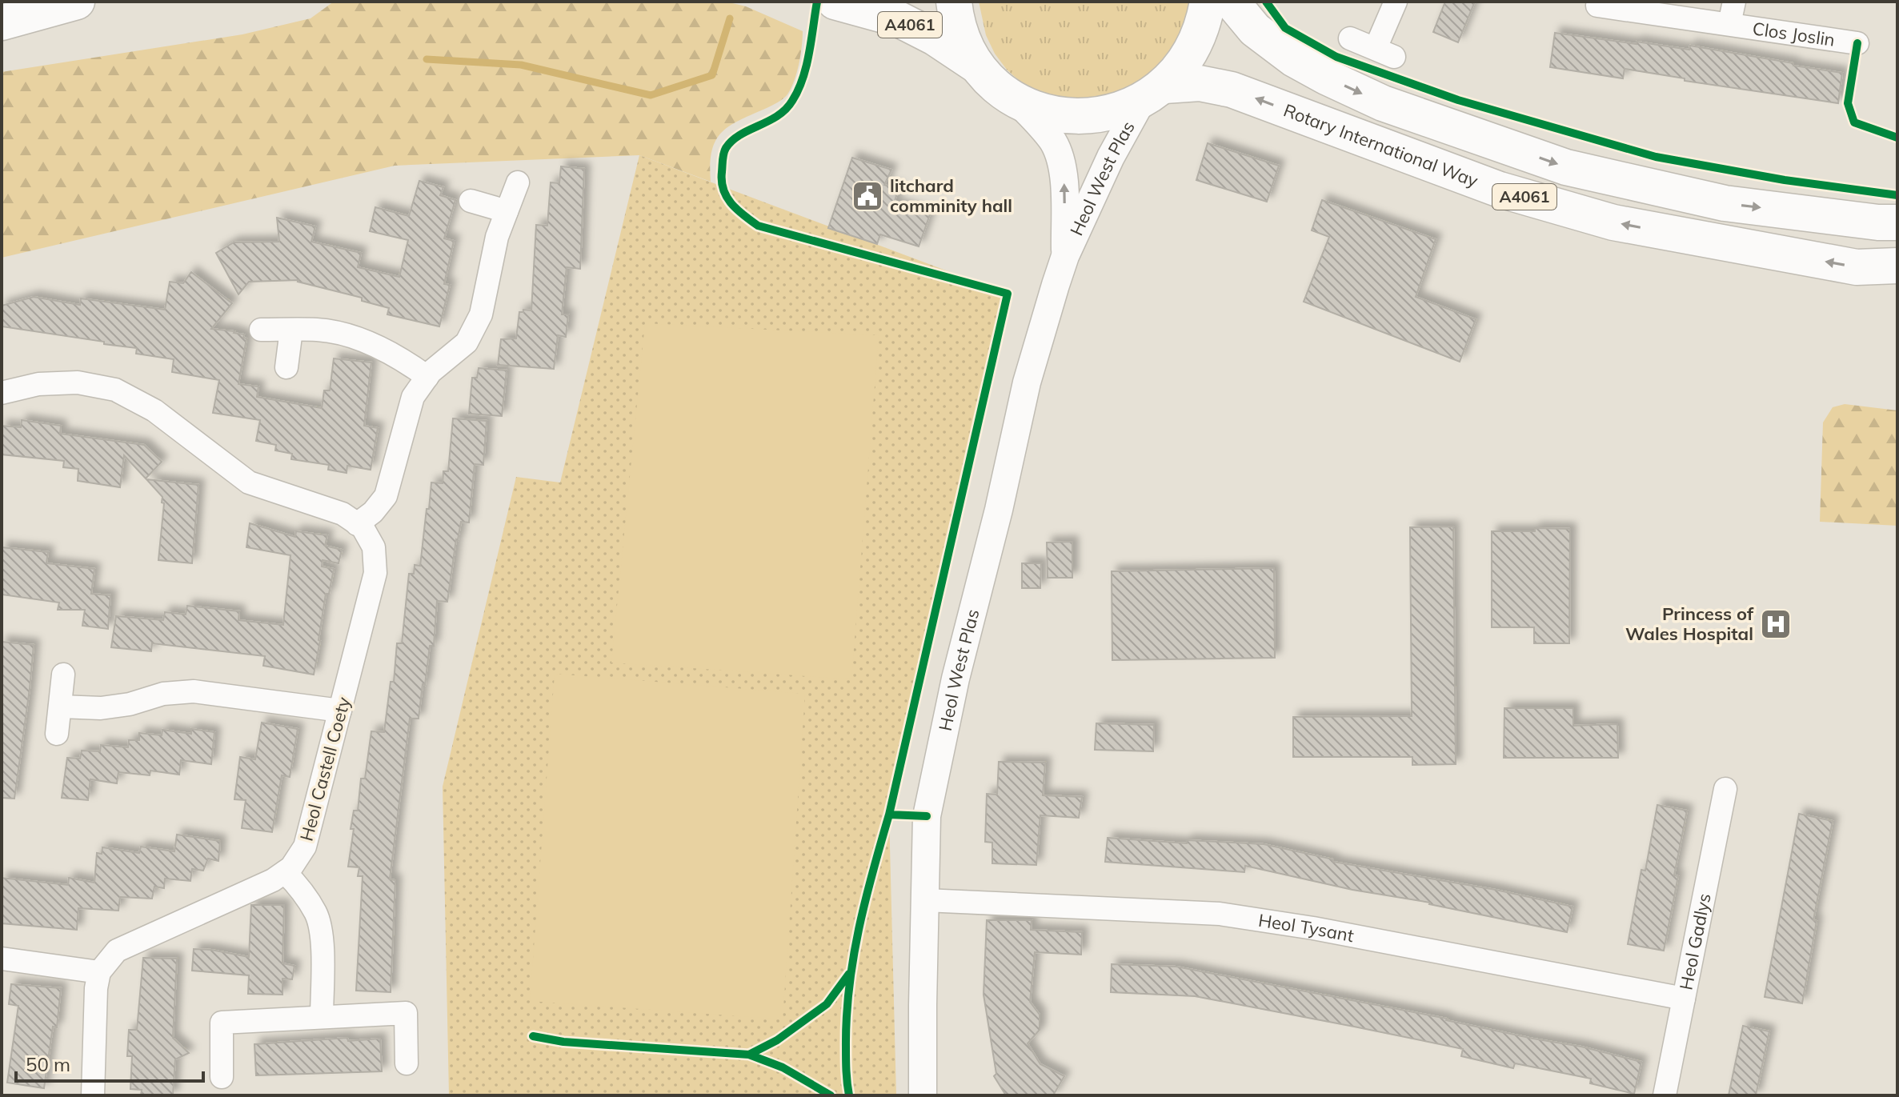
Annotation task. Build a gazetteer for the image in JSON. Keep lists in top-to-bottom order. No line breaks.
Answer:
{"streets":{"main road":["A4061","Rotary International Way"],"street":["Clos Joslin","Heol West Plas","Heol Castell Coety","Heol Tysant","Heol Gadlys"]},"crossings":[["Rotary International Way","Heol West Plas"],["Heol West Plas","Heol Tysant"],["Heol Tysant","Heol Gadlys"]],"places":{"public building":["litchard comminity hall"],"hospital":["Princess of Wales Hospital"]},"scale_bar":"50 m"}
